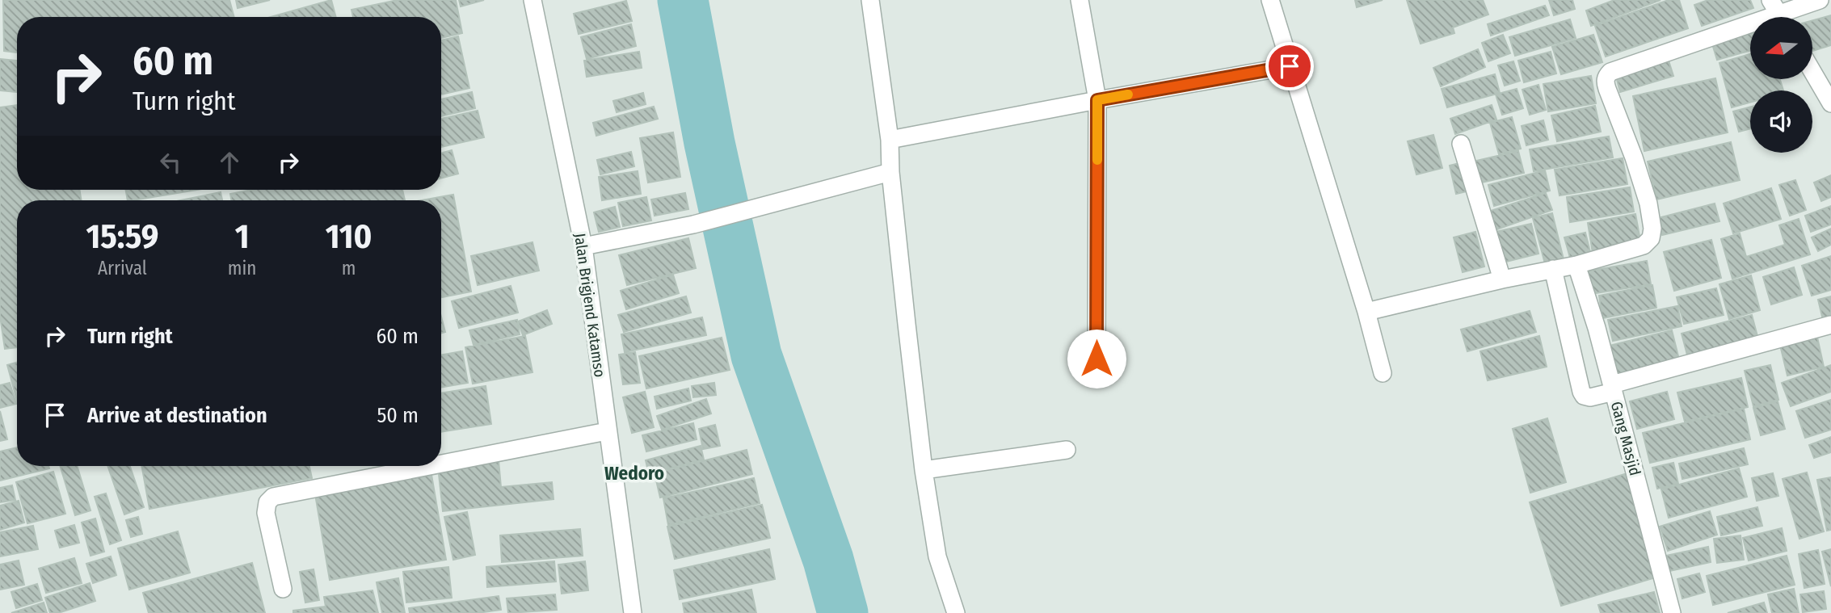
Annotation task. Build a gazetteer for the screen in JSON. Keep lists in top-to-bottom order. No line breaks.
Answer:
{"streets":{"street":["Jalan Brigjend Katamso","Gang Masjid"]},"districts":["Wedoro"],"north":"left","page":{"turn":["60 m","Turn right"],"eta":["15:59","Arrival","1","min","110","m"],"list":[{"name":"Turn right","value":"60 m"},{"name":"Arrive at destination","value":"50 m"}]}}
